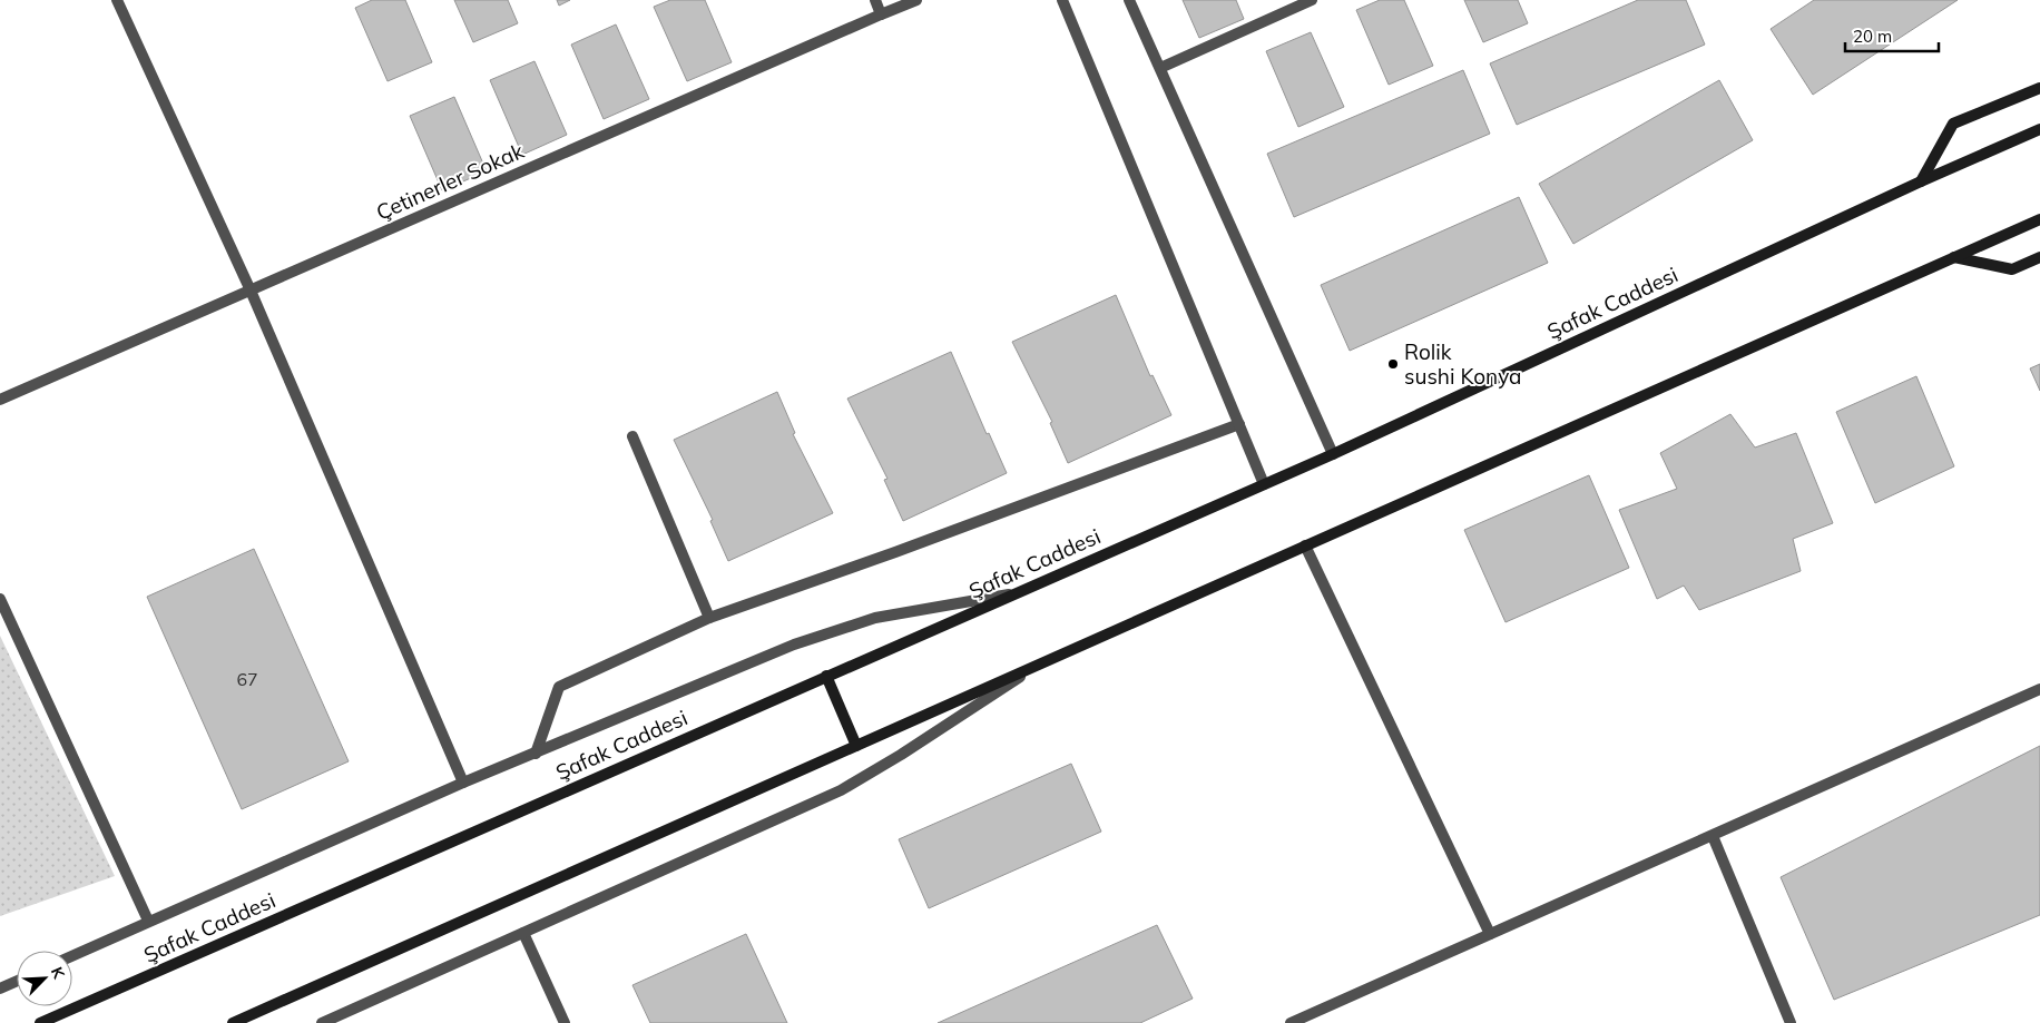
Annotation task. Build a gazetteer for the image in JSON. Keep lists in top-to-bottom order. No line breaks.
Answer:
{"streets":{"main road":["Şafak Caddesi"],"street":["Çetinerler Sokak"]},"places":["Rolik sushi Konya"],"house_numbers":["67"],"scale_bar":"20 m","north":"top right"}
